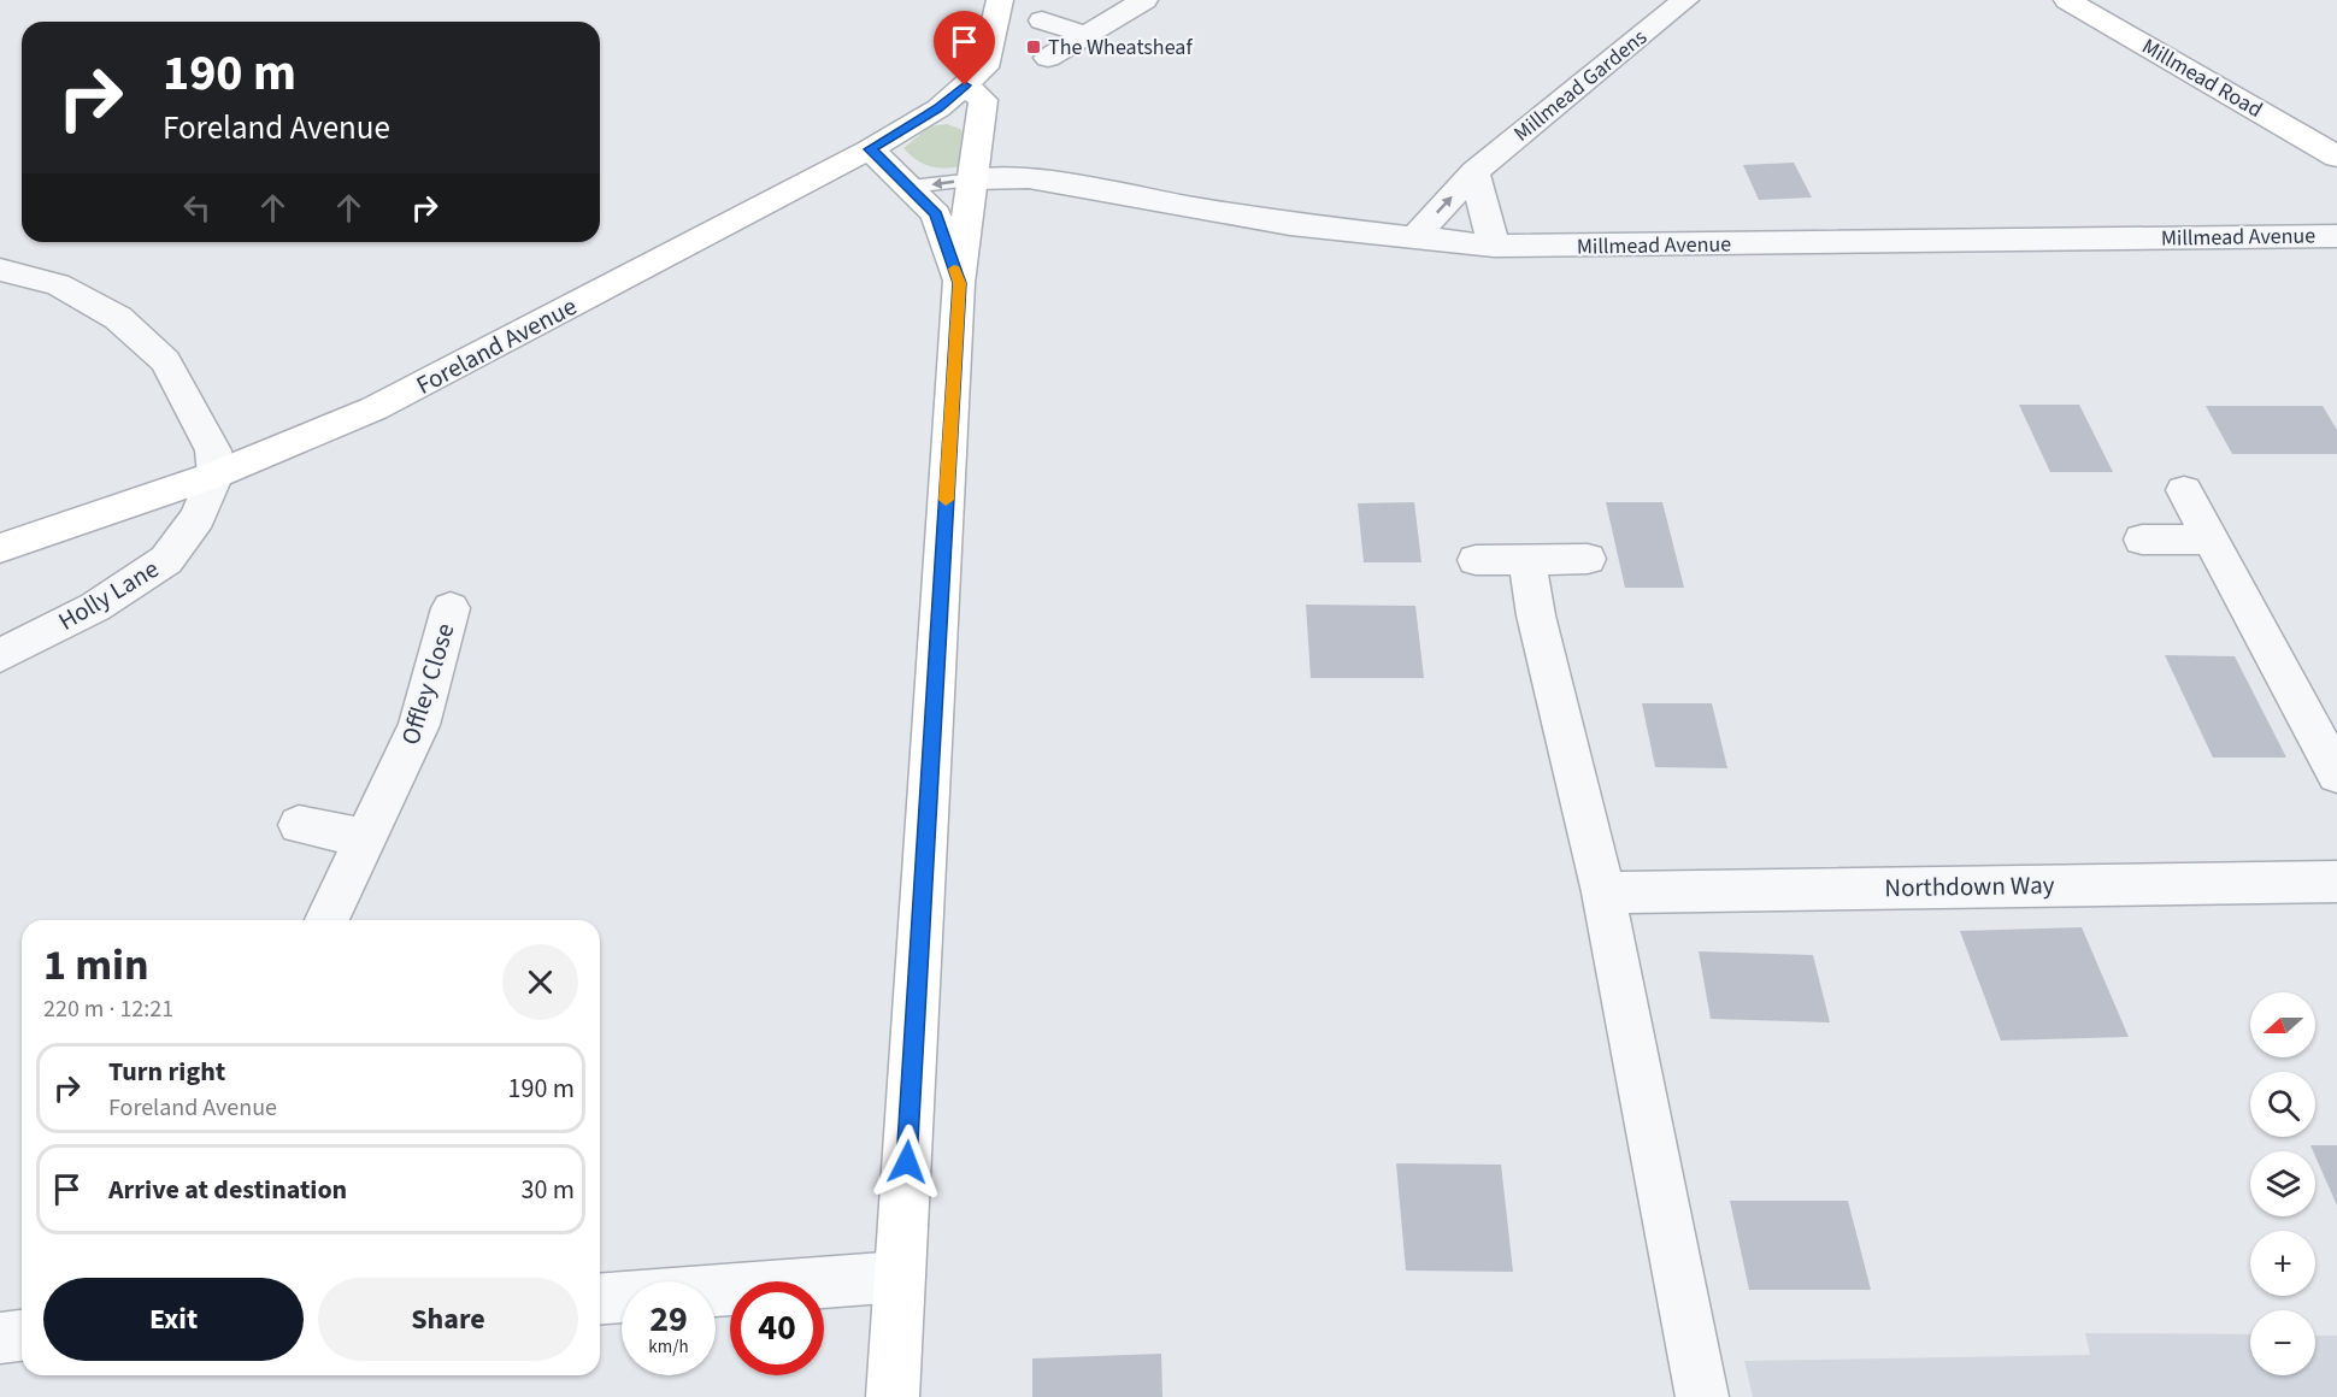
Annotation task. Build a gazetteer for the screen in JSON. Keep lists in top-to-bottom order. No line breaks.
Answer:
{"streets":{"street":["Millmead Road","Millmead Gardens","Millmead Avenue","Foreland Avenue","Holly Lane","Offley Close","Northdown Way"]},"crossings":[["Millmead Gardens","Millmead Avenue"],["Foreland Avenue","Holly Lane"]],"places":{"transit":["The Wheatsheaf"]},"north":"left","page":{"turn":["190 m","Foreland Avenue"],"heading":["1 min","220 m · 12:21"],"map_buttons":["+","−"],"list":[{"name":"Turn right","note":"Foreland Avenue","value":"190 m"},{"name":"Arrive at destination","value":"30 m"}],"buttons":["Exit","Share"],"speed":"29 km/h","limit":"40"}}
